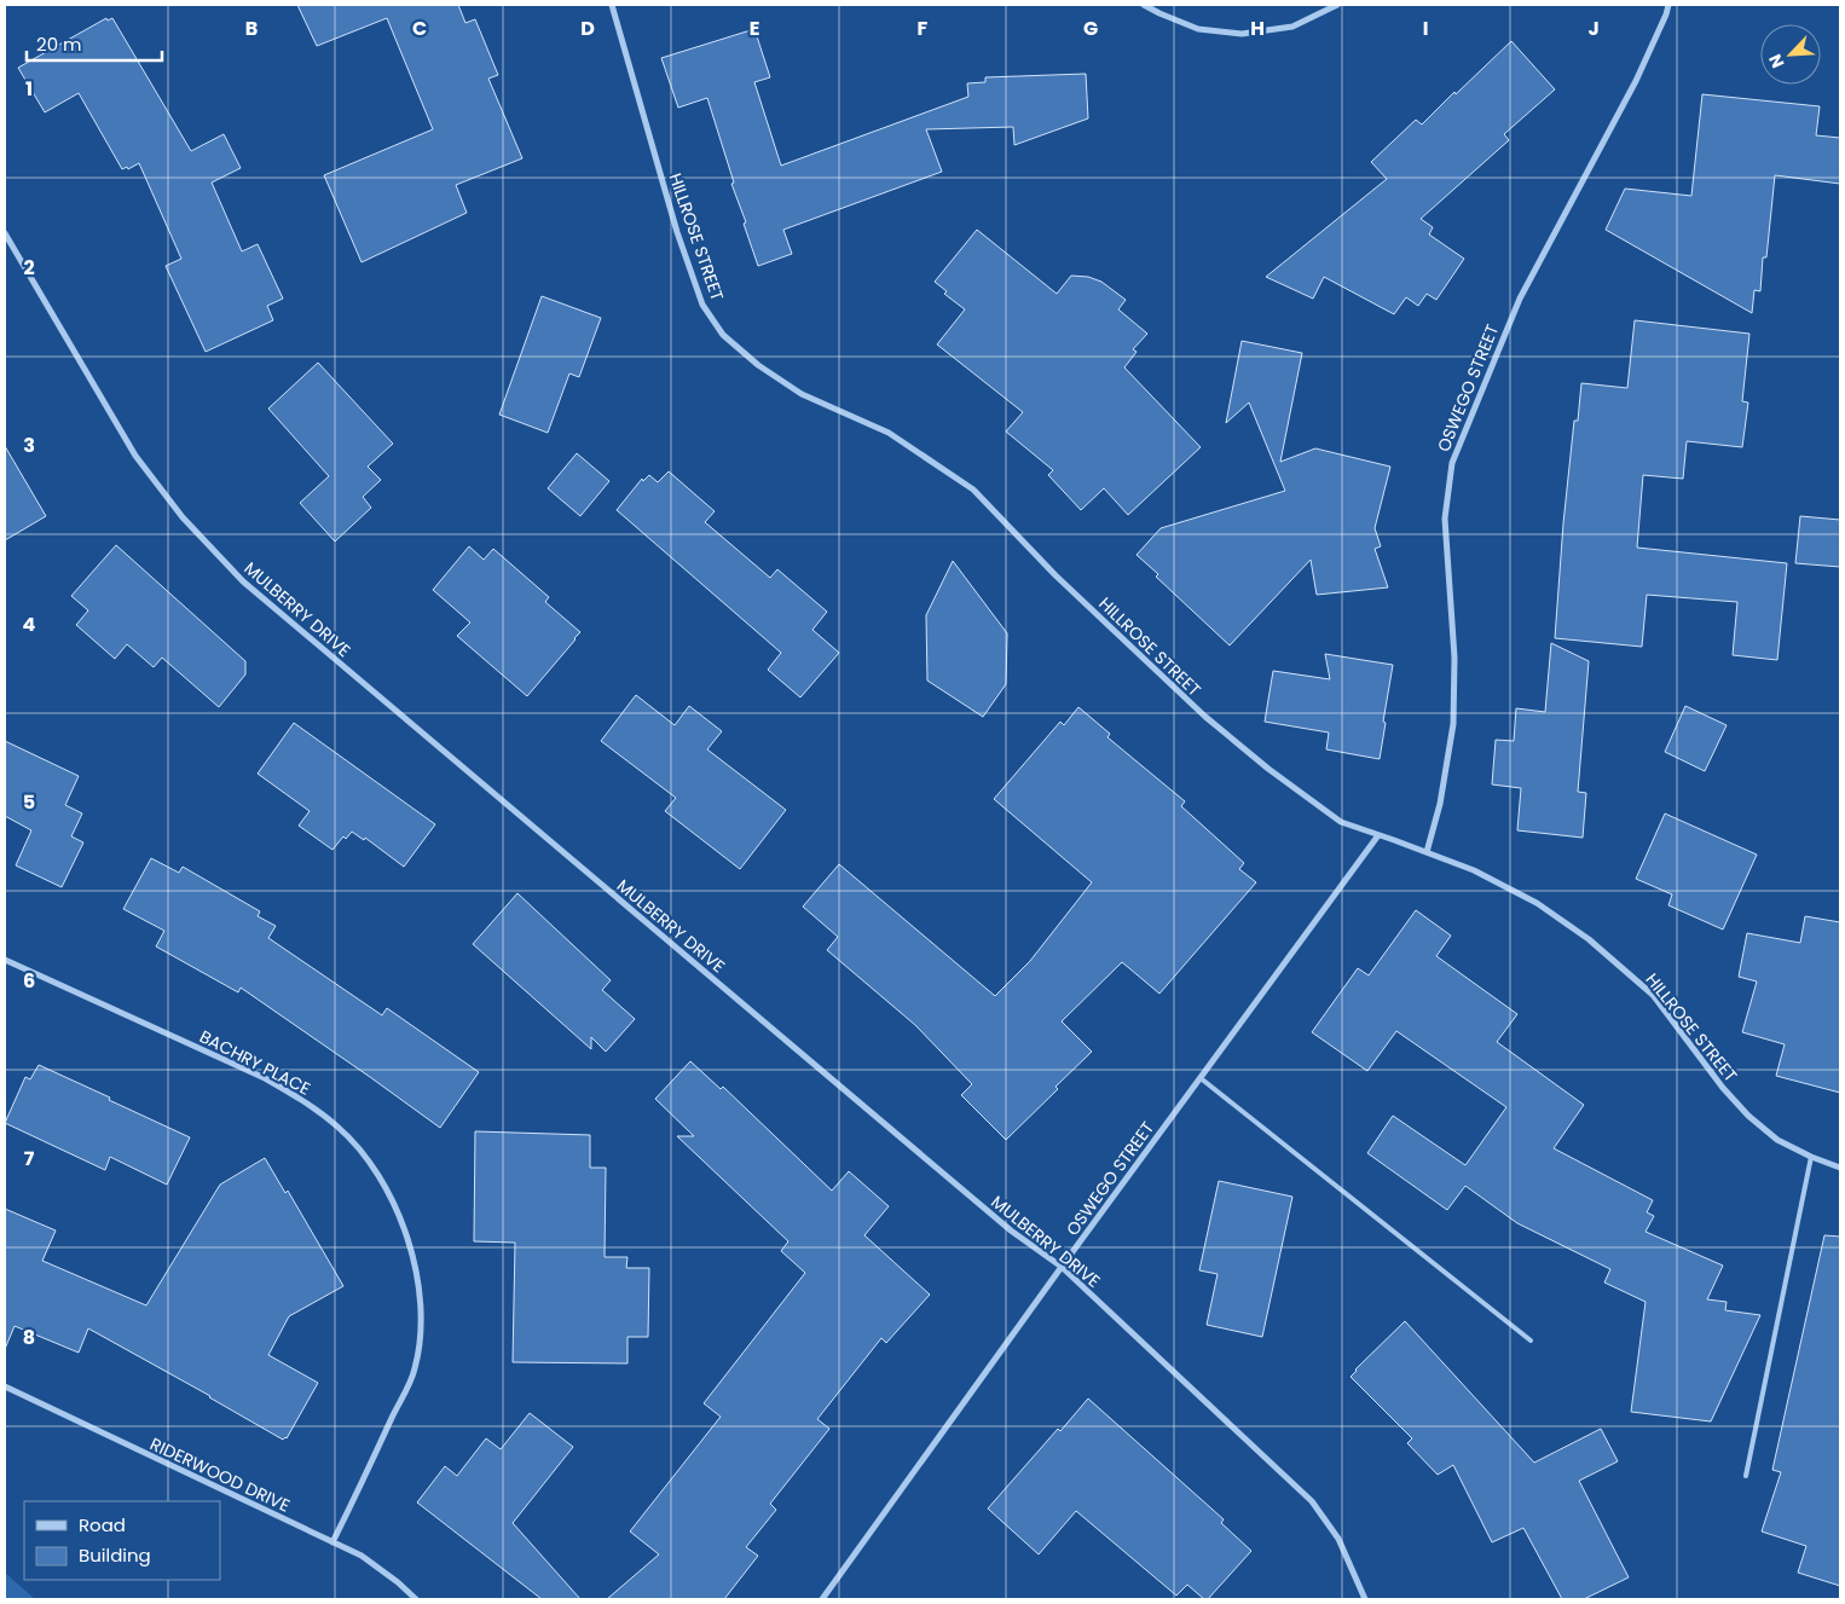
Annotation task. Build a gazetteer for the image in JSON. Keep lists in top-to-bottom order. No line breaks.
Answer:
{"streets":{"street":["HILLROSE STREET","OSWEGO STREET","MULBERRY DRIVE","BACHRY PLACE","RIDERWOOD DRIVE"]},"crossings":[["HILLROSE STREET","OSWEGO STREET"],["OSWEGO STREET","MULBERRY DRIVE"],["BACHRY PLACE","RIDERWOOD DRIVE"]],"legend":["Road","Building"],"scale_bar":"20 m","north":"bottom left","grid":{"columns":["B","C","D","E","F","G","H","I","J"],"rows":["1","2","3","4","5","6","7","8"]}}
